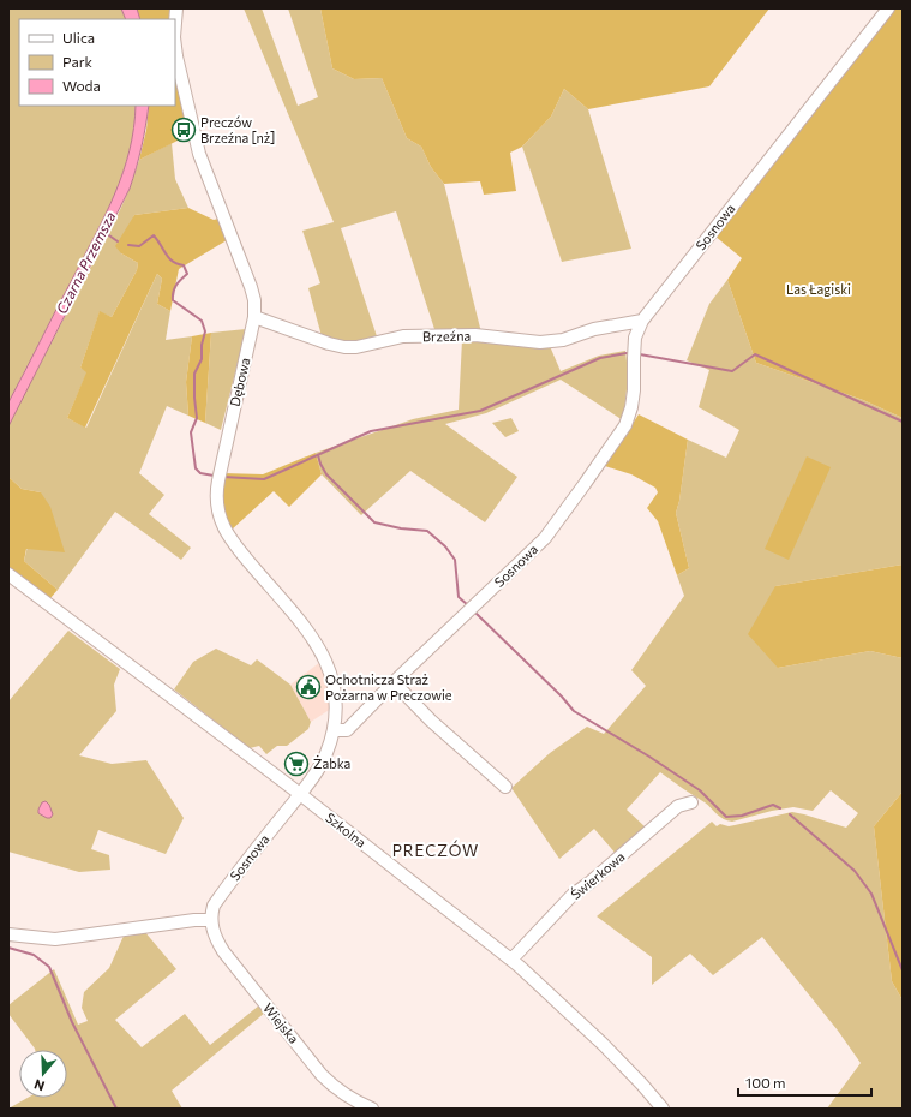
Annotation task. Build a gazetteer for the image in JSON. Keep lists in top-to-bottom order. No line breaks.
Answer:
{"streets":{"street":["Sosnowa","Brzeźna","Dębowa","Szkolna","Świerkowa","Wiejska"]},"crossings":[["Sosnowa","Brzeźna"],["Sosnowa","Dębowa"],["Sosnowa","Szkolna"],["Sosnowa","Wiejska"],["Brzeźna","Dębowa"],["Szkolna","Świerkowa"]],"districts":["PRECZÓW"],"water":["Czarna Przemsza"],"parks":["Las Łagiski"],"places":{"bus stop":["Preczów Brzeźna [nż]"],"public building":["Ochotnicza Straż Pożarna w Preczowie"],"supermarket":["Żabka"]},"legend":["Ulica","Park","Woda"],"scale_bar":"100 m","north":"bottom"}
